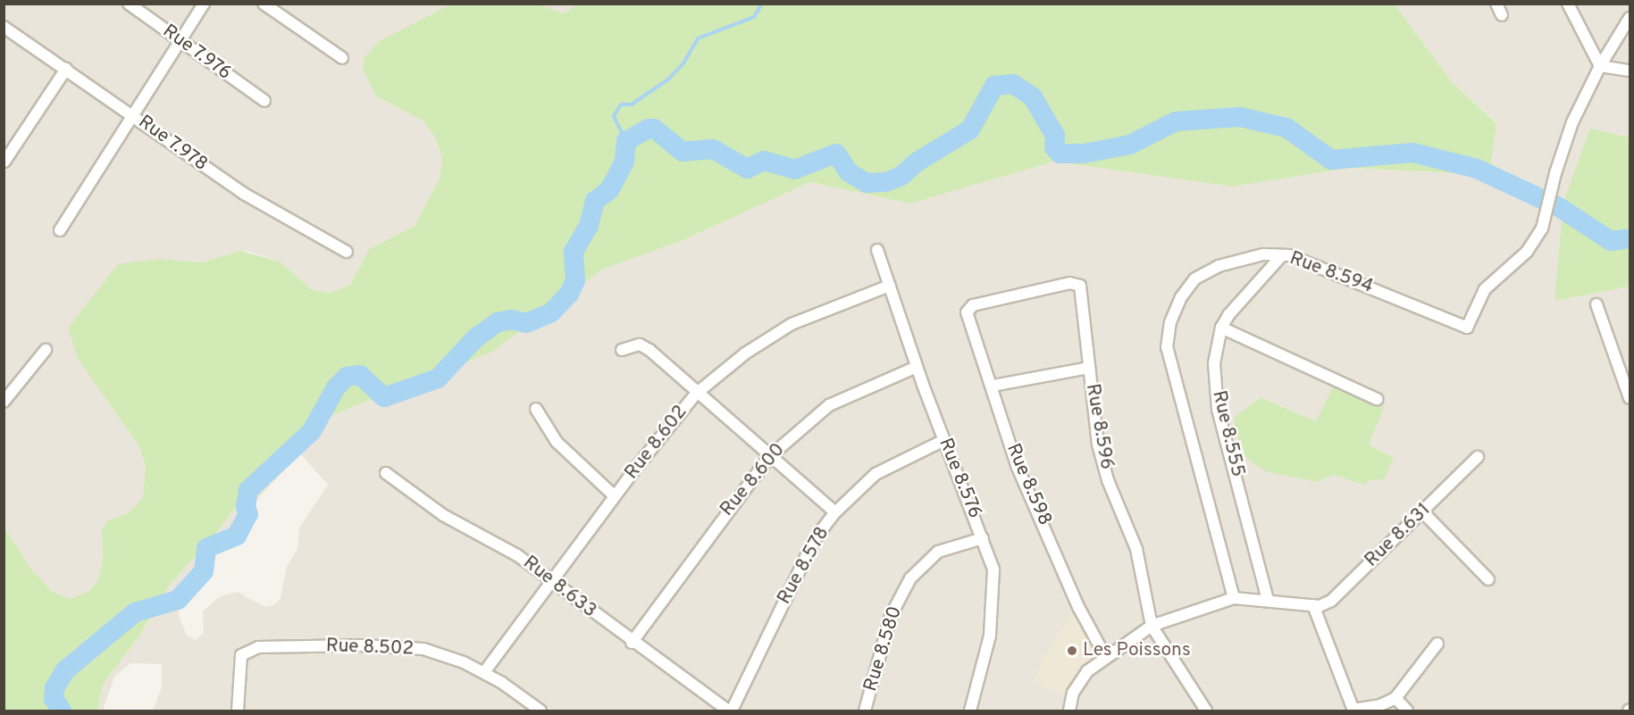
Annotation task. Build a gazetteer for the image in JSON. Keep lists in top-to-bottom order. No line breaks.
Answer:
{"streets":{"street":["Rue 7.976","Rue 7.978","Rue 8.594","Rue 8.596","Rue 8.555","Rue 8.602","Rue 8.576","Rue 8.600","Rue 8.598","Rue 8.631","Rue 8.578","Rue 8.633","Rue 8.502","Rue 8.580"]},"crossings":[["Rue 8.594","Rue 8.555"],["Rue 8.596","Rue 8.598"],["Rue 8.602","Rue 8.576"],["Rue 8.602","Rue 8.633"],["Rue 8.602","Rue 8.502"],["Rue 8.576","Rue 8.600"],["Rue 8.576","Rue 8.578"],["Rue 8.576","Rue 8.580"],["Rue 8.600","Rue 8.633"]],"places":["Les Poissons"]}
